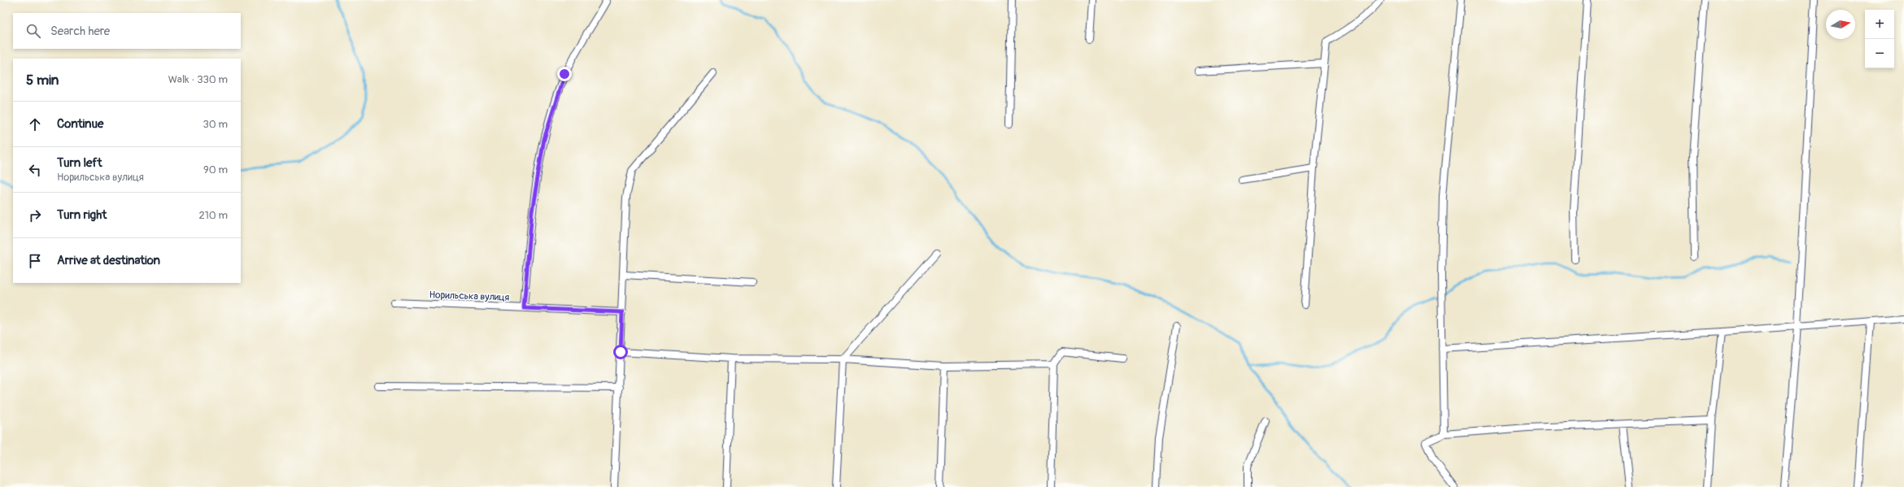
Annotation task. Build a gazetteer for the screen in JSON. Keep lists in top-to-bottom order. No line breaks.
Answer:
{"streets":{"street":["Норильська вулиця"]},"north":"right","page":{"map_buttons":["+","−"],"search":"Search here","heading":["5 min","Walk · 330 m"],"list":[["Continue","30 m"],["Turn left","Норильська вулиця","90 m"],["Turn right","210 m"],"Arrive at destination"]}}
